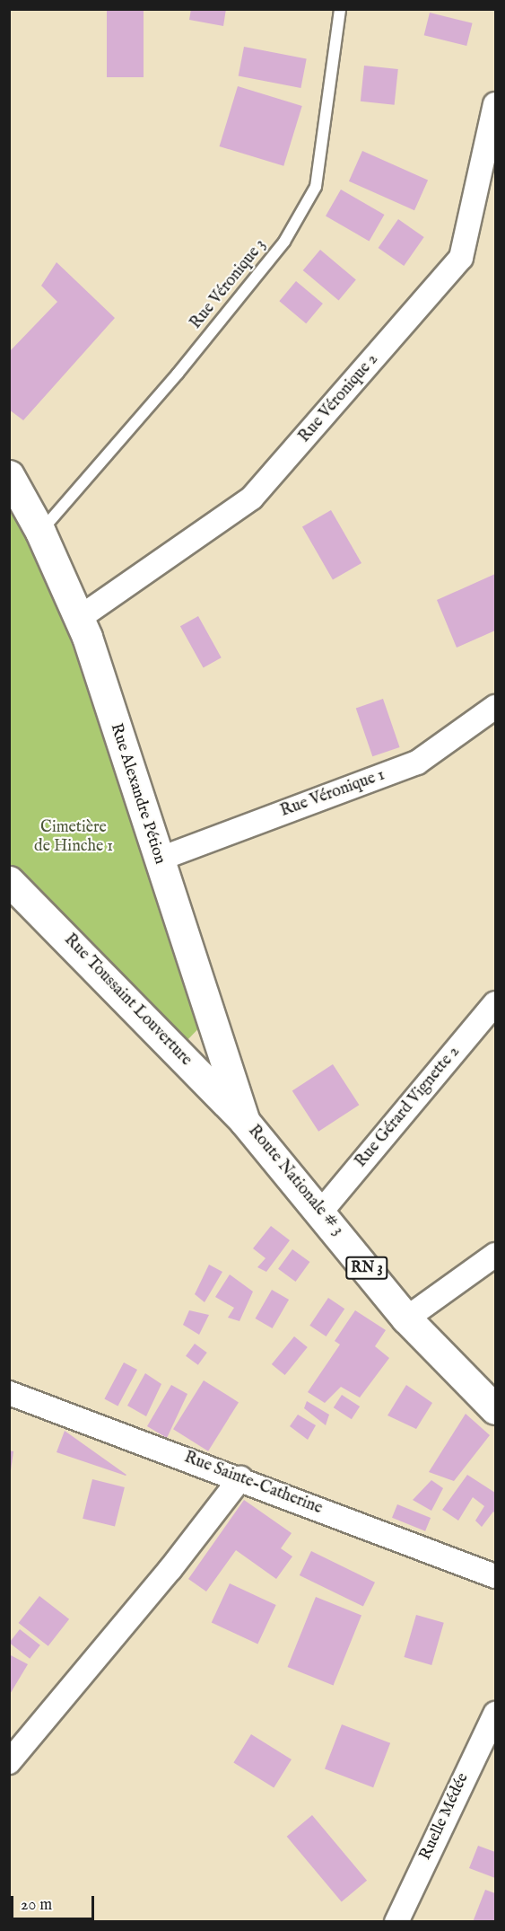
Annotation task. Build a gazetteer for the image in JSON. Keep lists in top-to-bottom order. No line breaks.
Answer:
{"streets":{"main road":["Rue Alexandre Pétion","Rue Toussaint Louverture","Route Nationale # 3","RN 3"],"street":["Rue Véronique 2","Rue Véronique 1","Rue Gérard Vignette 2","Rue Sainte-Catherine","Ruelle Médée"],"lane":["Rue Véronique 3"]},"crossings":[["Rue Véronique 3","Rue Alexandre Pétion"],["Rue Véronique 2","Rue Alexandre Pétion"],["Rue Alexandre Pétion","Rue Véronique 1"],["Rue Alexandre Pétion","Rue Toussaint Louverture"],["Rue Alexandre Pétion","Route Nationale # 3"],["Rue Toussaint Louverture","Route Nationale # 3"],["Rue Gérard Vignette 2","Route Nationale # 3"]],"parks":["Cimetière de Hinche 1"],"scale_bar":"20 m"}
